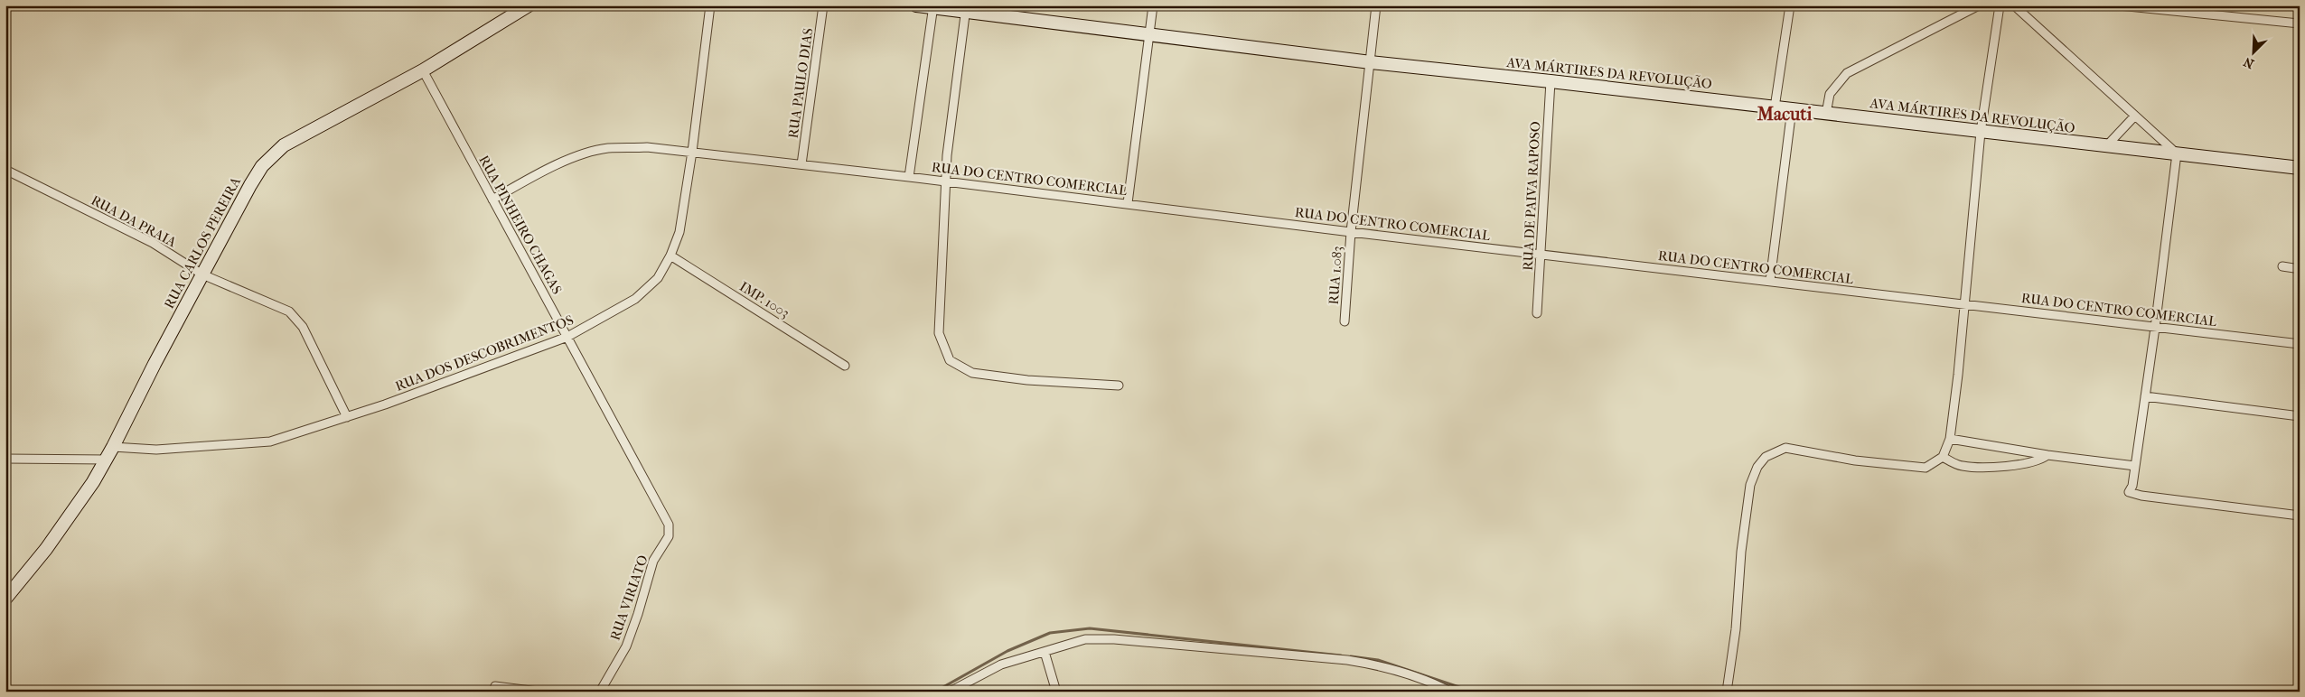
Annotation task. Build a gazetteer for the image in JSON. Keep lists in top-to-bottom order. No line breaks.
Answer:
{"streets":{"street":["AVA MÁRTIRES DA REVOLUÇÃO","RUA PAULO DIAS","RUA DO CENTRO COMERCIAL","RUA DE PAIVA RAPOSO","RUA DA PRAIA","RUA PINHEIRO CHAGAS","RUA CARLOS PEREIRA","RUA 1.083","IMP. 1003","RUA DOS DESCOBRIMENTOS","RUA VIRIATO"]},"crossings":[["AVA MÁRTIRES DA REVOLUÇÃO","RUA DE PAIVA RAPOSO"],["AVA MÁRTIRES DA REVOLUÇÃO","RUA 1.083"],["RUA PAULO DIAS","RUA DO CENTRO COMERCIAL"],["RUA DO CENTRO COMERCIAL","RUA DE PAIVA RAPOSO"],["RUA DO CENTRO COMERCIAL","RUA PINHEIRO CHAGAS"],["RUA DO CENTRO COMERCIAL","RUA 1.083"],["RUA DO CENTRO COMERCIAL","RUA DOS DESCOBRIMENTOS"],["RUA DA PRAIA","RUA CARLOS PEREIRA"],["RUA DA PRAIA","RUA DOS DESCOBRIMENTOS"],["RUA PINHEIRO CHAGAS","RUA CARLOS PEREIRA"],["RUA PINHEIRO CHAGAS","RUA DOS DESCOBRIMENTOS"],["RUA PINHEIRO CHAGAS","RUA VIRIATO"],["RUA CARLOS PEREIRA","RUA DOS DESCOBRIMENTOS"],["IMP. 1003","RUA DOS DESCOBRIMENTOS"]],"districts":["Macuti"],"north":"bottom left"}
